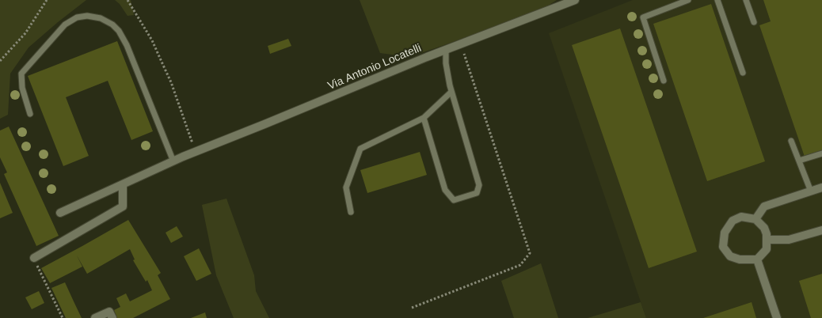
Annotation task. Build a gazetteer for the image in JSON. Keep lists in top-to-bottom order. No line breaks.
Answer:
{"streets":{"street":["Via Antonio Locatelli"]}}
